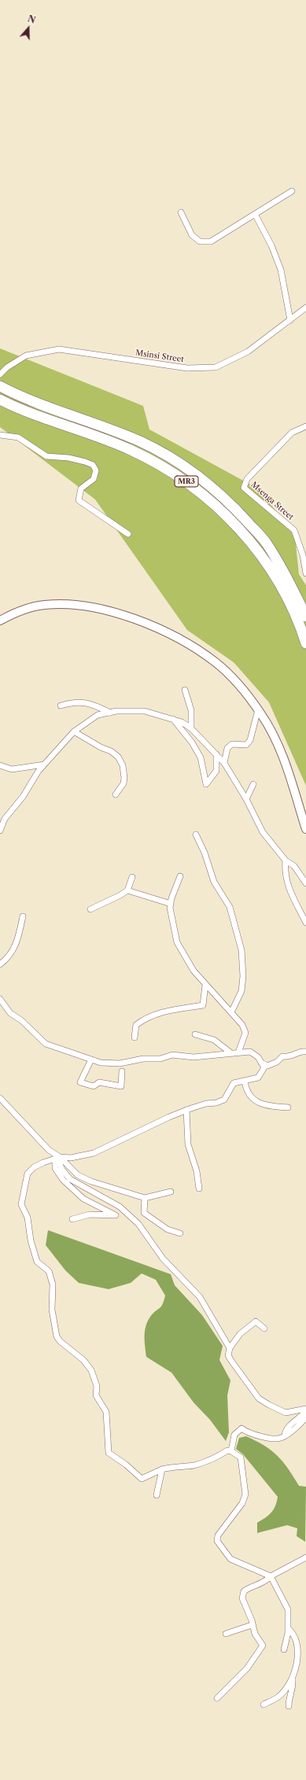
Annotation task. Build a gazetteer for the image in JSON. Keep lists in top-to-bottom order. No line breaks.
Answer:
{"streets":{"highway":["MR3"],"street":["Msinsi Street","Msenga Street"]},"north":"top"}
